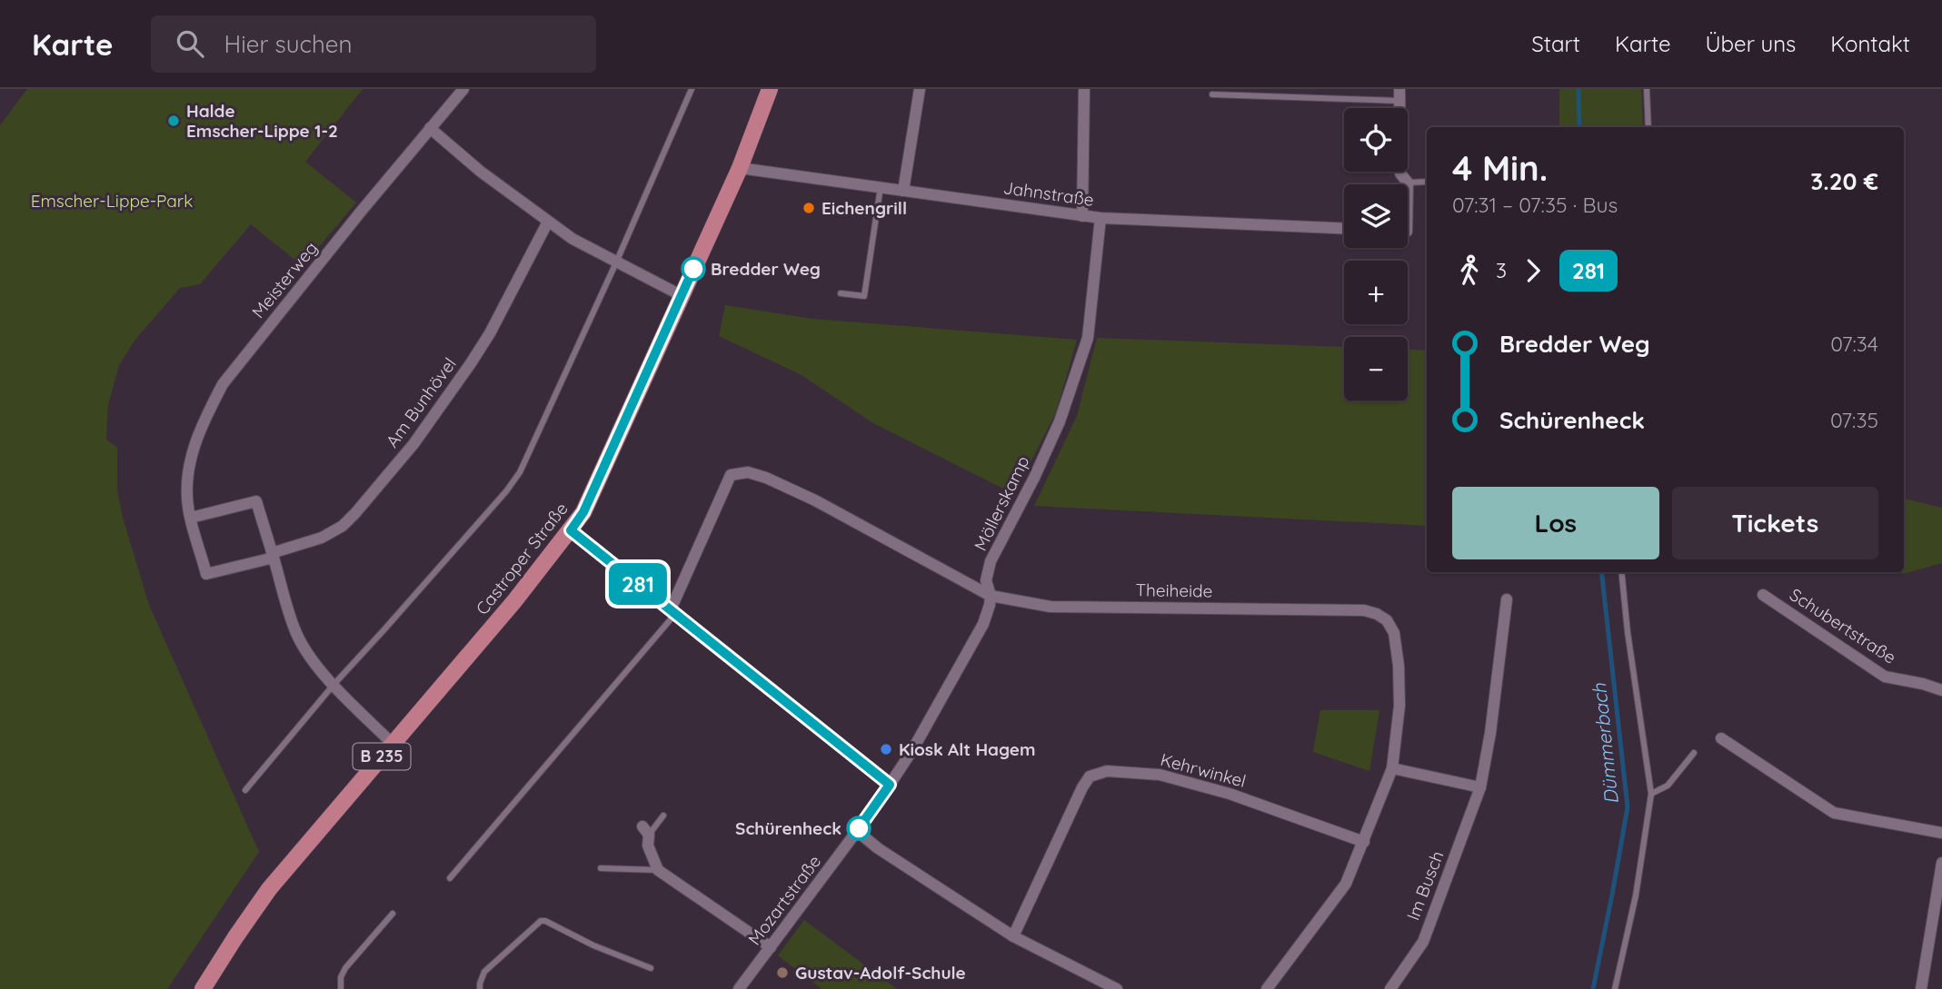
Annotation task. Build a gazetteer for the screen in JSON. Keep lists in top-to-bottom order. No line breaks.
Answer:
{"streets":{"main road":["Castroper Straße","B 235"],"street":["Jahnstraße","Meisterweg","Am Bunhövel","Möllerskamp","Theiheide","Schubertstraße","Kehrwinkel","Im Busch","Mozartstraße"]},"crossings":[["Jahnstraße","Möllerskamp"],["Jahnstraße","Castroper Straße"],["Meisterweg","Am Bunhövel"],["Möllerskamp","Theiheide"],["Theiheide","Kehrwinkel"]],"water":["Dümmerbach"],"parks":["Emscher-Lippe-Park"],"places":["Halde Emscher-Lippe 1-2","Eichengrill","Bredder Weg","Kiosk Alt Hagem","Schürenheck","Gustav-Adolf-Schule"],"lines":["bus line 281"],"page":{"header":"Karte","search":"Hier suchen","nav":["Start","Karte","Über uns","Kontakt"],"on_map":"281","map_buttons":["+","−"],"heading":["4 Min.","07:31 – 07:35 · Bus","3.20 €"],"legs":["3","281"],"list":[{"name":"Bredder Weg","value":"07:34"},{"name":"Schürenheck","value":"07:35"}],"buttons":["Los","Tickets"]}}
